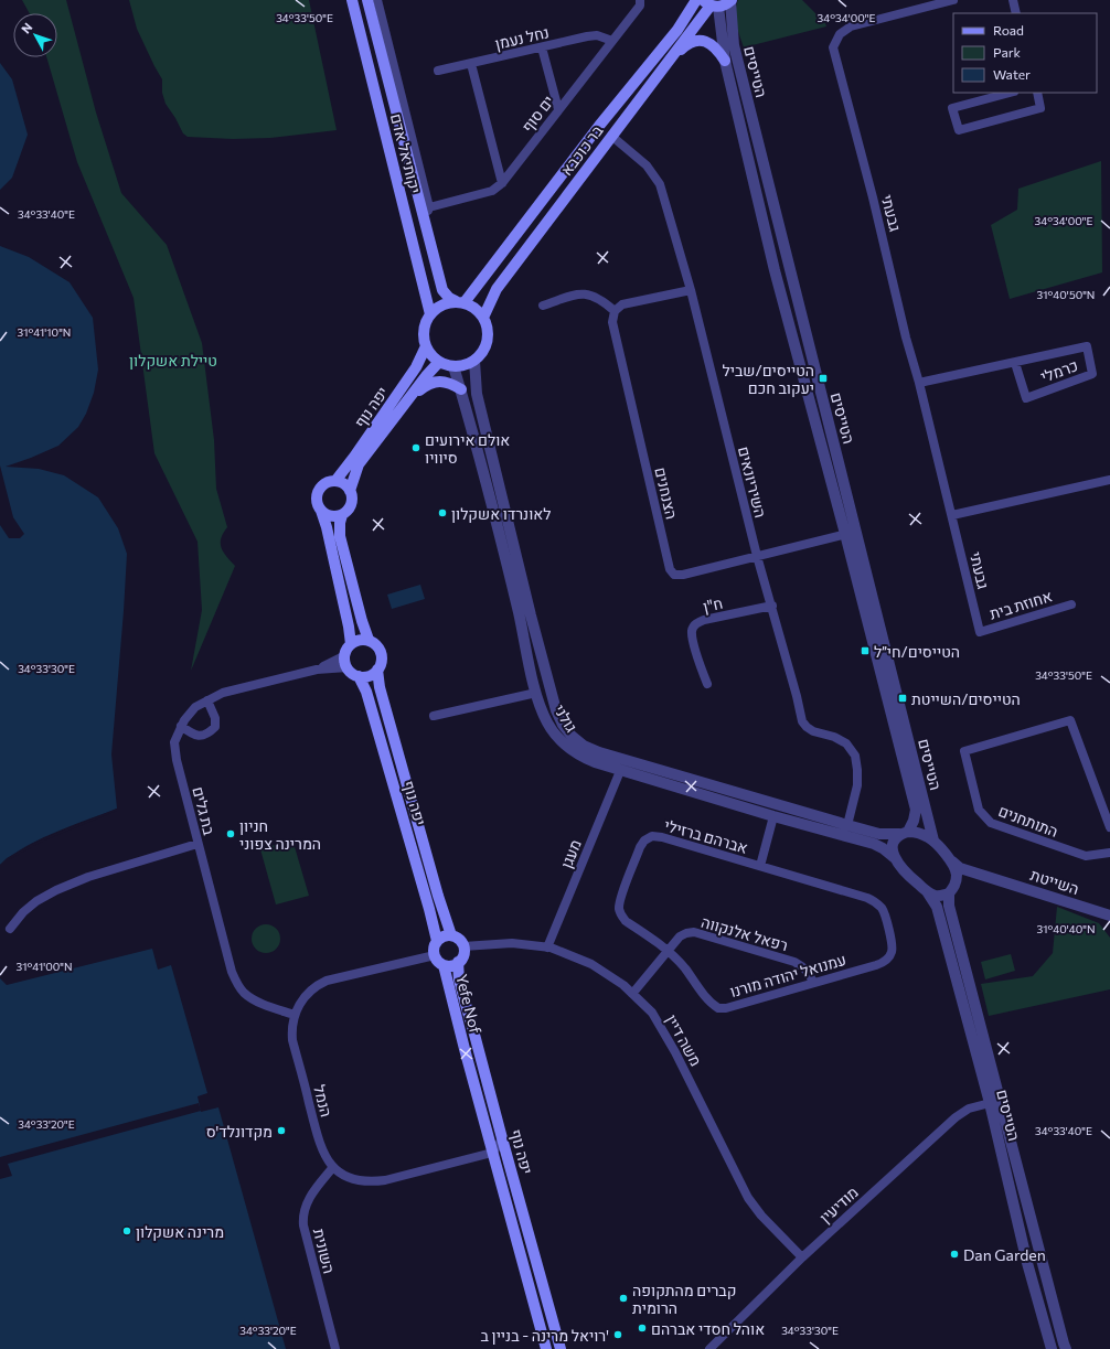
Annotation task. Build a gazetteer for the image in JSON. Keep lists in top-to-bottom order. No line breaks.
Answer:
{"streets":{"main road":["בר כוכבא","יקותיאל אדם","יפה נוף","Yefe Nof"],"street":["נחל נעמן","הטייסים","ים סוף","גבעתי","כרמלי","השיריונאים","הצנחנים","ח\"ן","אחוזת בית","גולני","בת גלים","התותחנים","אברהם ברזילי","מעגן","השייטת","רפאל אלנקווה","עמנואל יהודה מורנו","משה דיין","הנמל","מודיעין","השונית"]},"crossings":[["נחל נעמן","ים סוף"],["הטייסים","בר כוכבא"],["הטייסים","הצנחנים"],["הטייסים","גולני"],["הטייסים","מודיעין"],["בר כוכבא","יקותיאל אדם"],["בר כוכבא","יפה נוף"],["בר כוכבא","השיריונאים"],["בר כוכבא","גולני"],["יקותיאל אדם","יפה נוף"],["יקותיאל אדם","גולני"],["גבעתי","כרמלי"],["גבעתי","אחוזת בית"],["יפה נוף","גולני"],["יפה נוף","בת גלים"],["יפה נוף","Yefe Nof"],["יפה נוף","משה דיין"],["יפה נוף","הנמל"],["השיריונאים","הצנחנים"],["השיריונאים","ח\"ן"],["השיריונאים","גולני"],["גולני","אברהם ברזילי"],["גולני","מעגן"],["בת גלים","הנמל"],["אברהם ברזילי","עמנואל יהודה מורנו"],["מעגן","משה דיין"],["רפאל אלנקווה","עמנואל יהודה מורנו"],["רפאל אלנקווה","משה דיין"],["Yefe Nof","משה דיין"],["Yefe Nof","הנמל"],["משה דיין","הנמל"],["משה דיין","מודיעין"],["הנמל","השונית"]],"parks":["טיילת אשקלון"],"places":{"transit":["הטייסים/שביל יעקוב חכם","הטייסים/חי״ל","הטייסים/השייטת"],"other":["אולם אירועים סיוויו","לאונרדו אשקלון","חניון המרינה צפוני","מקדונלד'ס","מרינה אשקלון","Dan Garden","קברים מהתקופה הרומית","אוהל חסדי אברהם","רויאל מרינה - בניין ב'"]},"legend":["Road","Park","Water"],"north":"top left","coordinates":["34°33'50\"E","34°34'00\"E","34°33'40\"E","31°40'50\"N","31°41'10\"N","34°33'30\"E","31°40'40\"N","31°41'00\"N","34°33'20\"E"]}
